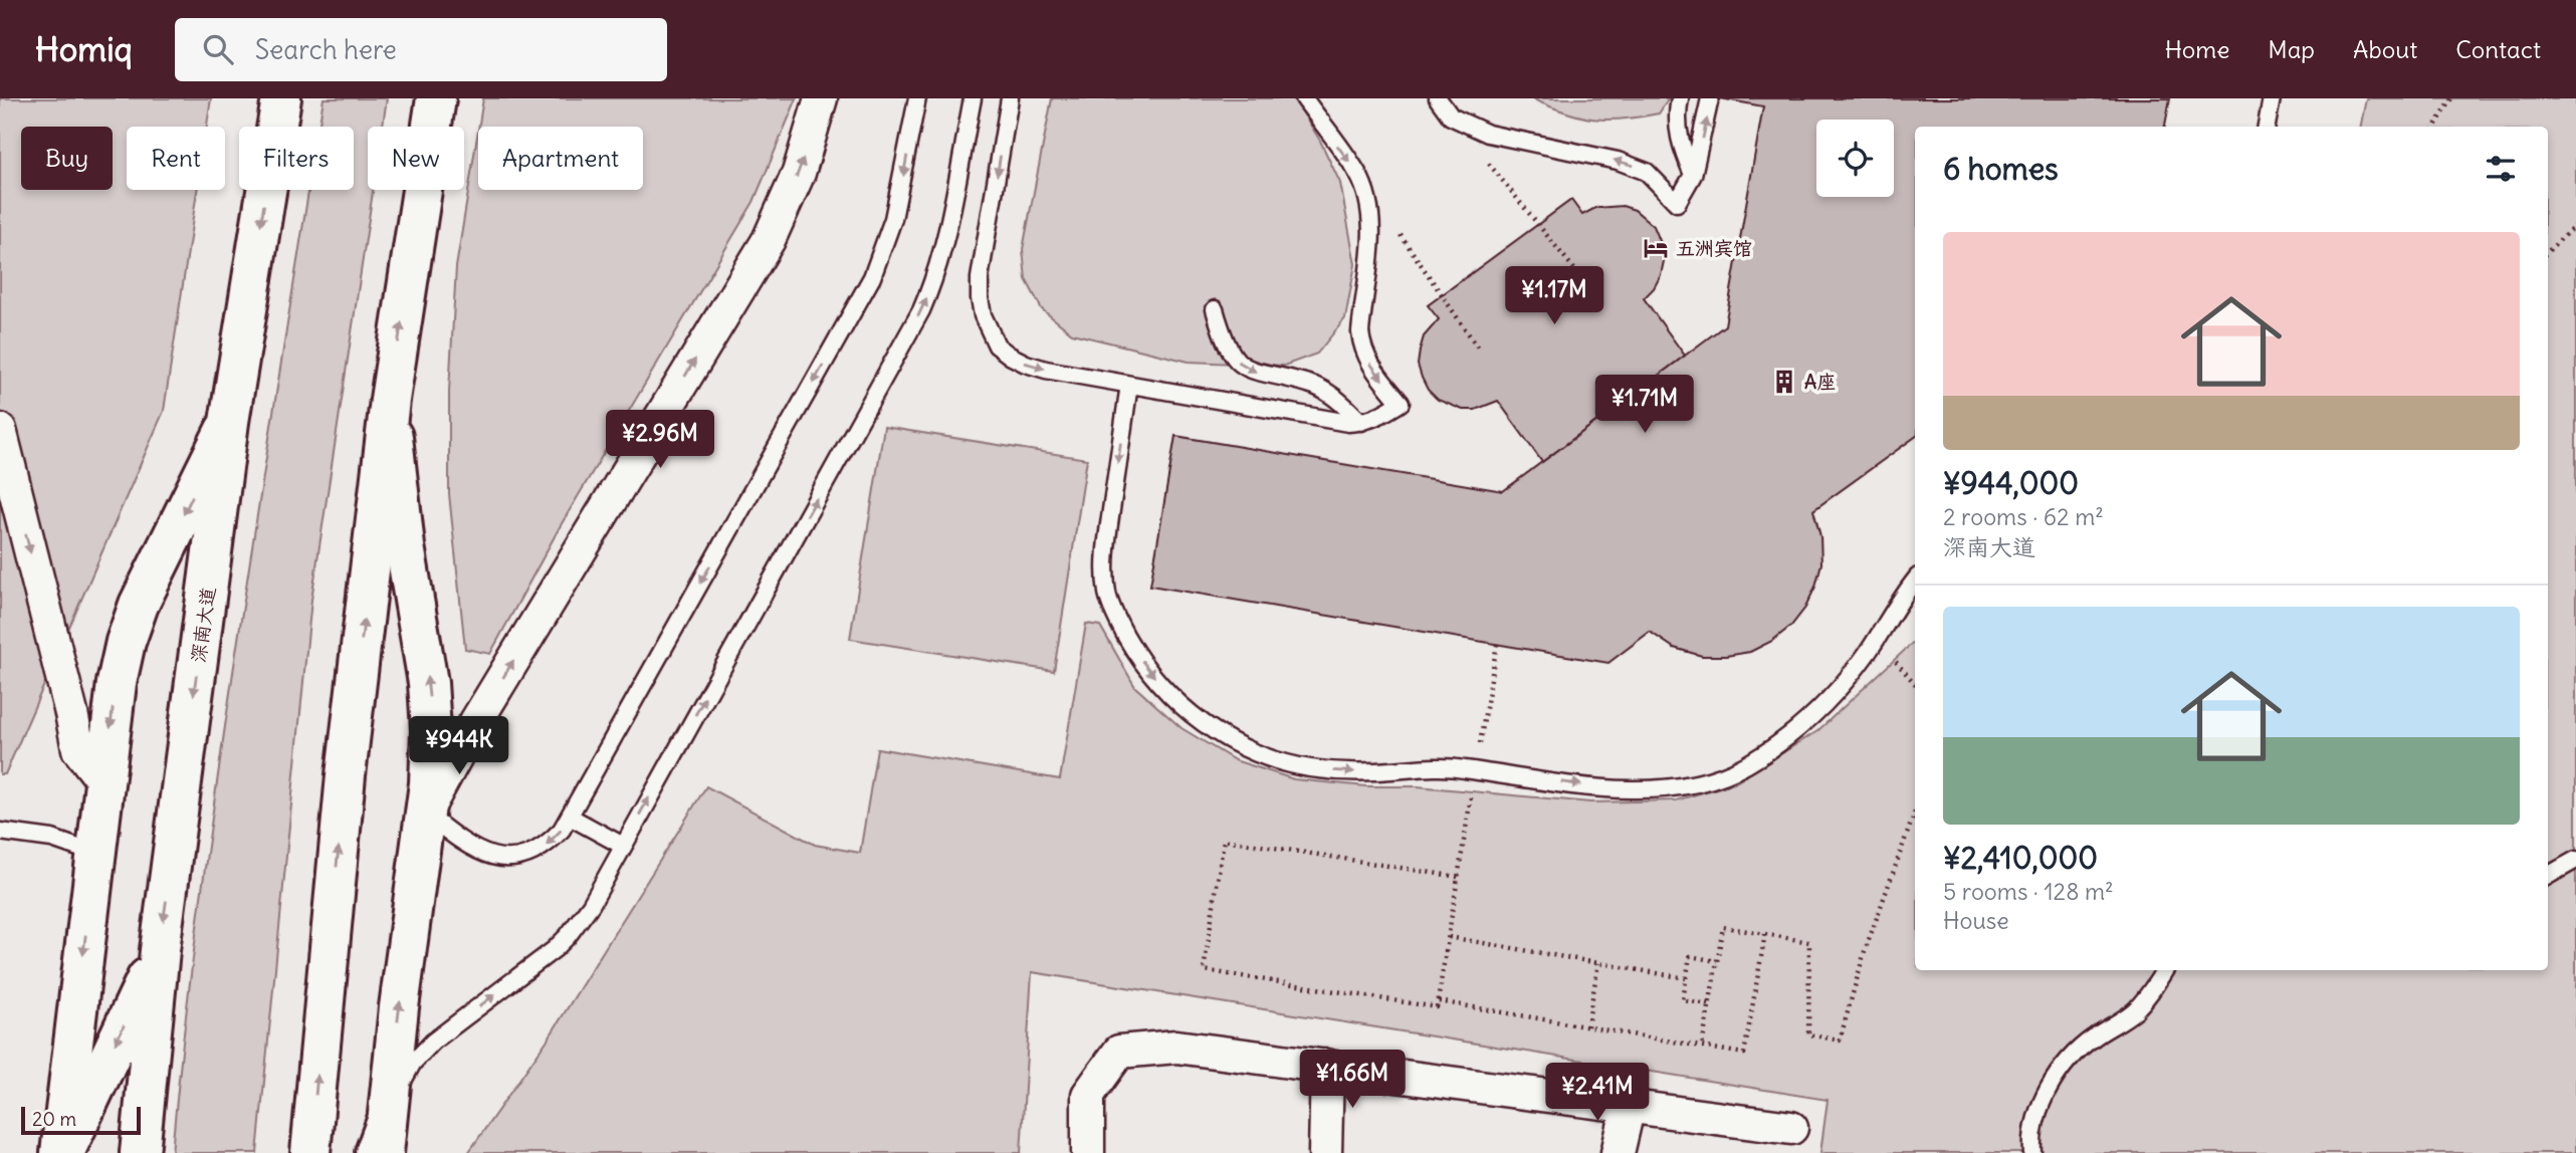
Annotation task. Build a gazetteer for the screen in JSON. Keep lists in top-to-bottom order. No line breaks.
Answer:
{"streets":{"main road":["深南大道"]},"places":{"hotel":["五洲宾馆"],"building":["A座"]},"scale_bar":"20 m","page":{"header":"Homiq","search":"Search here","nav":["Home","Map","About","Contact"],"chip":["Buy","Rent","Filters","New","Apartment"],"heading":"6 homes","list":[{"name":"¥944,000","note":"2 rooms · 62 m² · 深南大道"},{"name":"¥2,410,000","note":"5 rooms · 128 m² · House"}],"price":["¥1.17M","¥1.71M","¥2.96M","¥944K","¥1.66M","¥2.41M"],"scale":"20 m"}}
